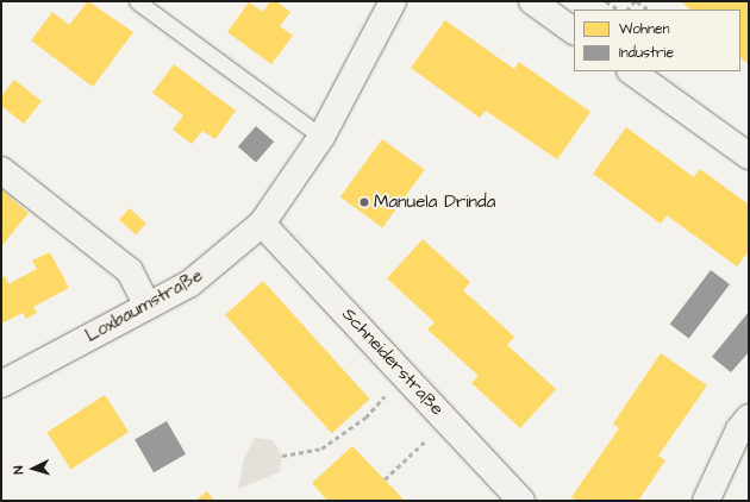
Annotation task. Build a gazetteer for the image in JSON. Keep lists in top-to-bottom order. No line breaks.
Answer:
{"streets":{"street":["Loxbaumstraße","Schneiderstraße"]},"crossings":[["Loxbaumstraße","Schneiderstraße"]],"places":["Manuela Drinda"],"legend":["Wohnen","Industrie"],"north":"left"}
